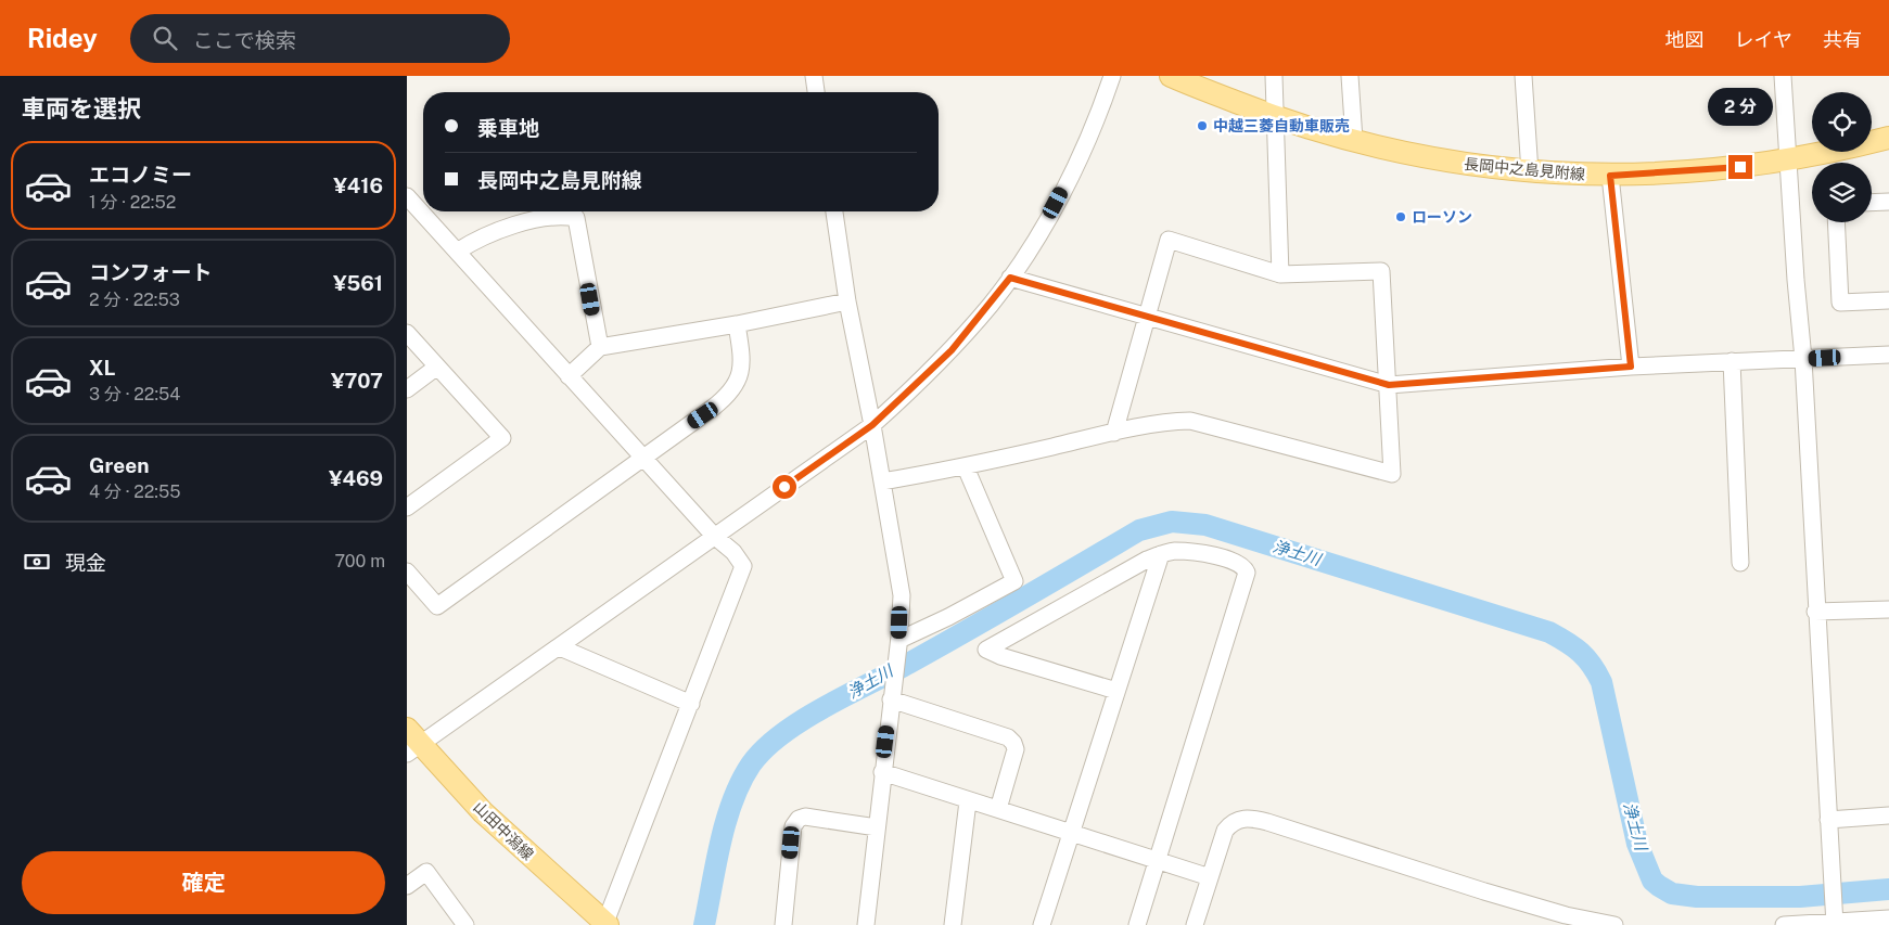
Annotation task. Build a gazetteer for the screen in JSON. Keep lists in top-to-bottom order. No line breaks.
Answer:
{"streets":{"main road":["長岡中之島見附線","山田中潟線"]},"water":["浄土川"],"places":["中越三菱自動車販売","ローソン"],"page":{"header":"Ridey","search":"ここで検索","nav":["地図","レイヤ","共有"],"heading":"車両を選択","bubble":"2 分","banner":["乗車地","長岡中之島見附線"],"list":[{"name":"エコノミー","note":"1 分 · 22:52","value":"¥416"},{"name":"コンフォート","note":"2 分 · 22:53","value":"¥561"},{"name":"XL","note":"3 分 · 22:54","value":"¥707"},{"name":"Green","note":"4 分 · 22:55","value":"¥469"}],"pay":["現金","700 m"],"buttons":"確定"}}
